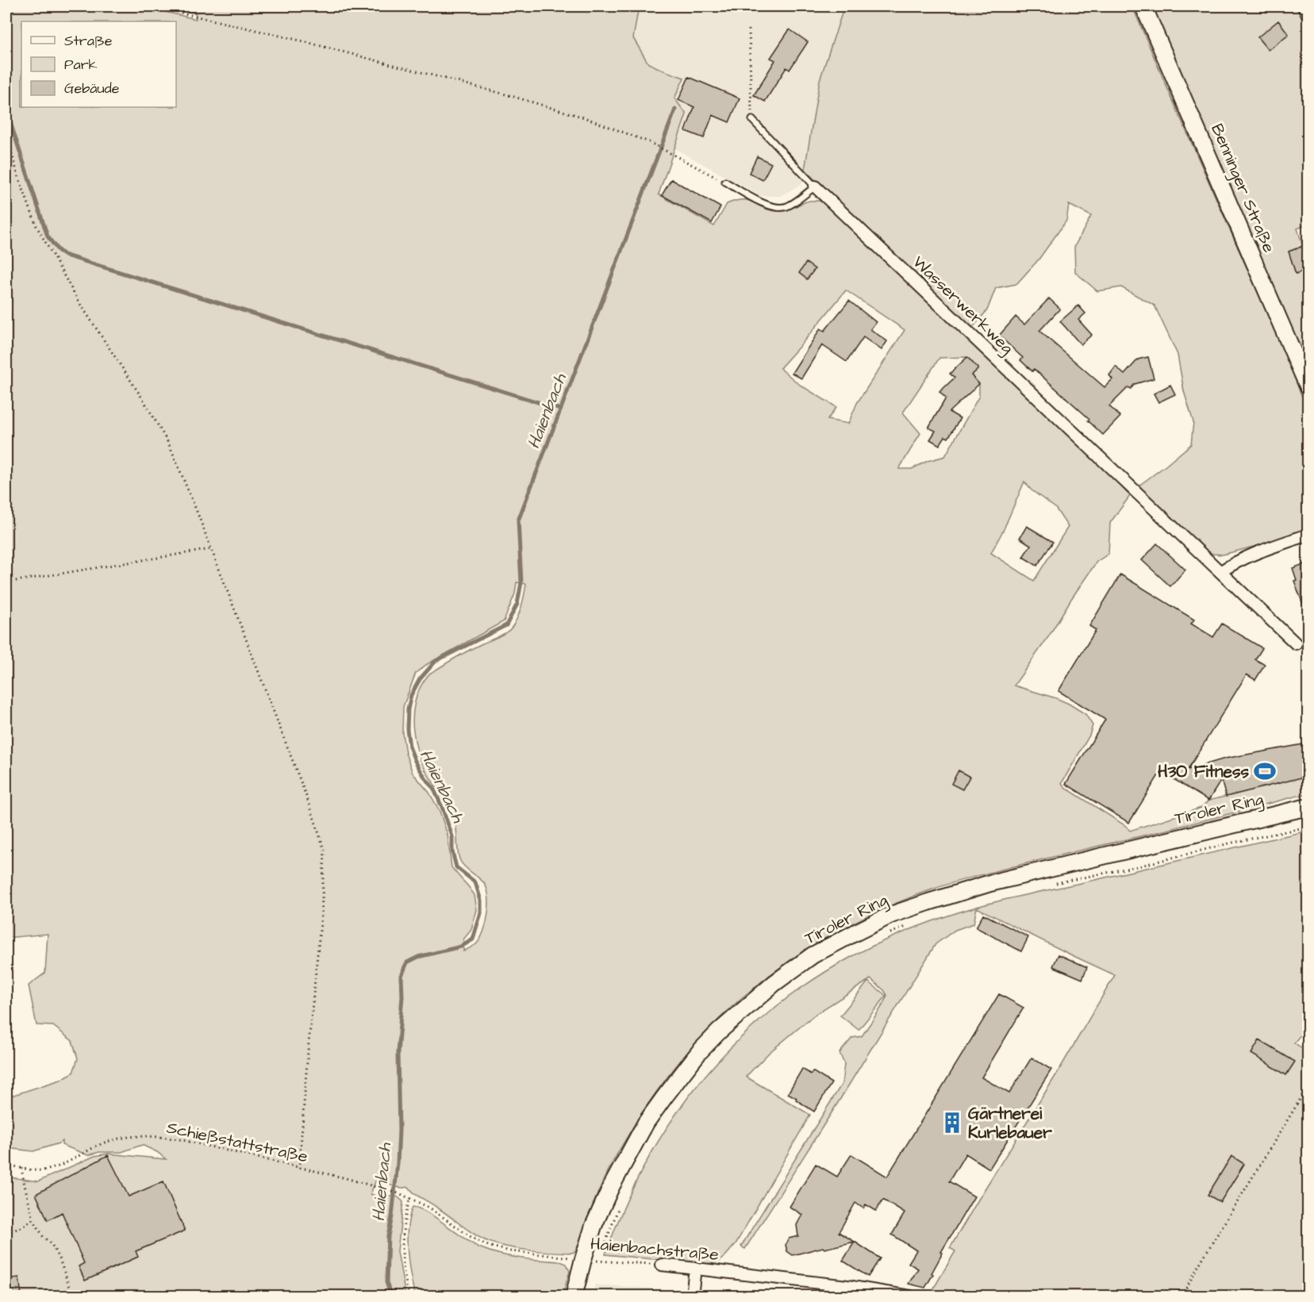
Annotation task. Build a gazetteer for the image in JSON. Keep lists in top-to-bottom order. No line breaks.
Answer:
{"streets":{"main road":["Benninger Straße","Tiroler Ring"],"street":["Wasserwerkweg","Haienbachstraße"],"path":["Schießstattstraße"]},"crossings":[["Tiroler Ring","Haienbachstraße"],["Schießstattstraße","Haienbachstraße"]],"water":["Haienbach"],"places":{"sports":["H3O Fitness"],"building":["Gärtnerei Kurlebauer"]},"legend":["Straße","Park","Gebäude"]}
